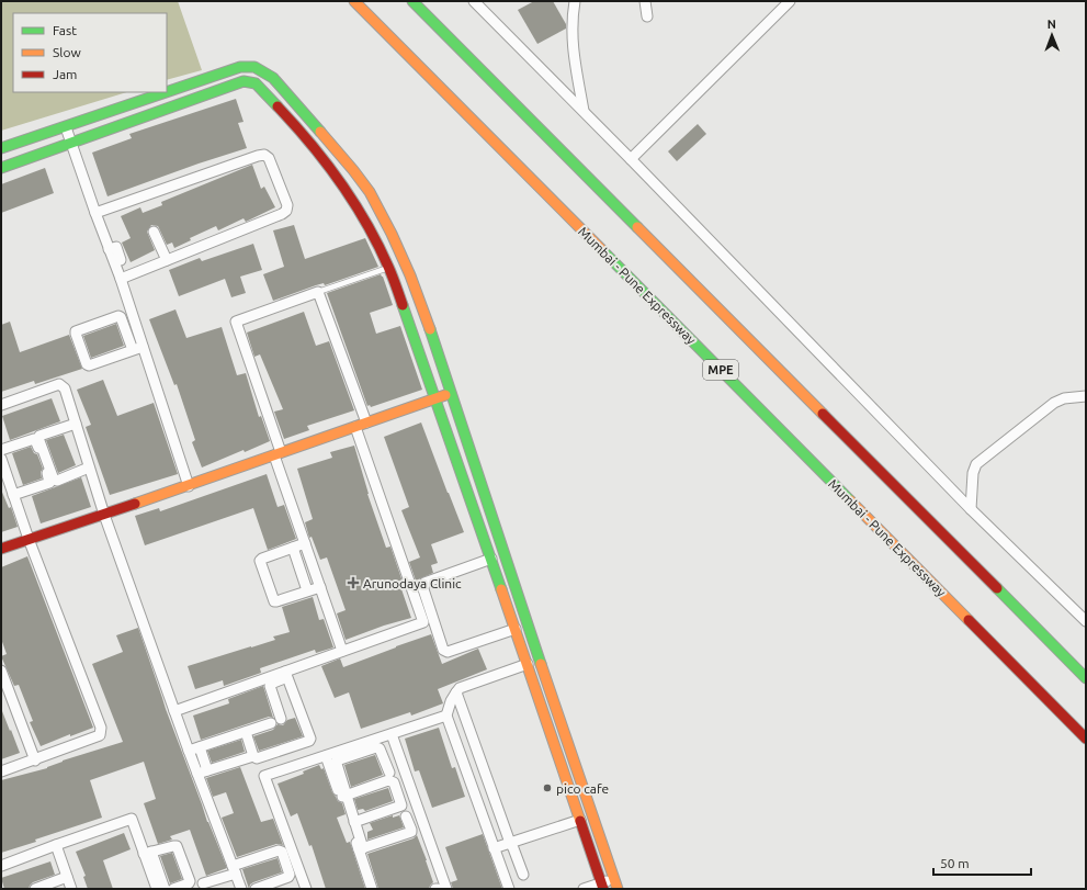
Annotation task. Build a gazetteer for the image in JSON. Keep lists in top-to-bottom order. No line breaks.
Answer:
{"streets":{"main road":["Mumbai - Pune Expressway","MPE"]},"places":{"health":["Arunodaya Clinic"],"other":["pico cafe"]},"legend":["Fast","Slow","Jam"],"scale_bar":"50 m","north":"top"}
